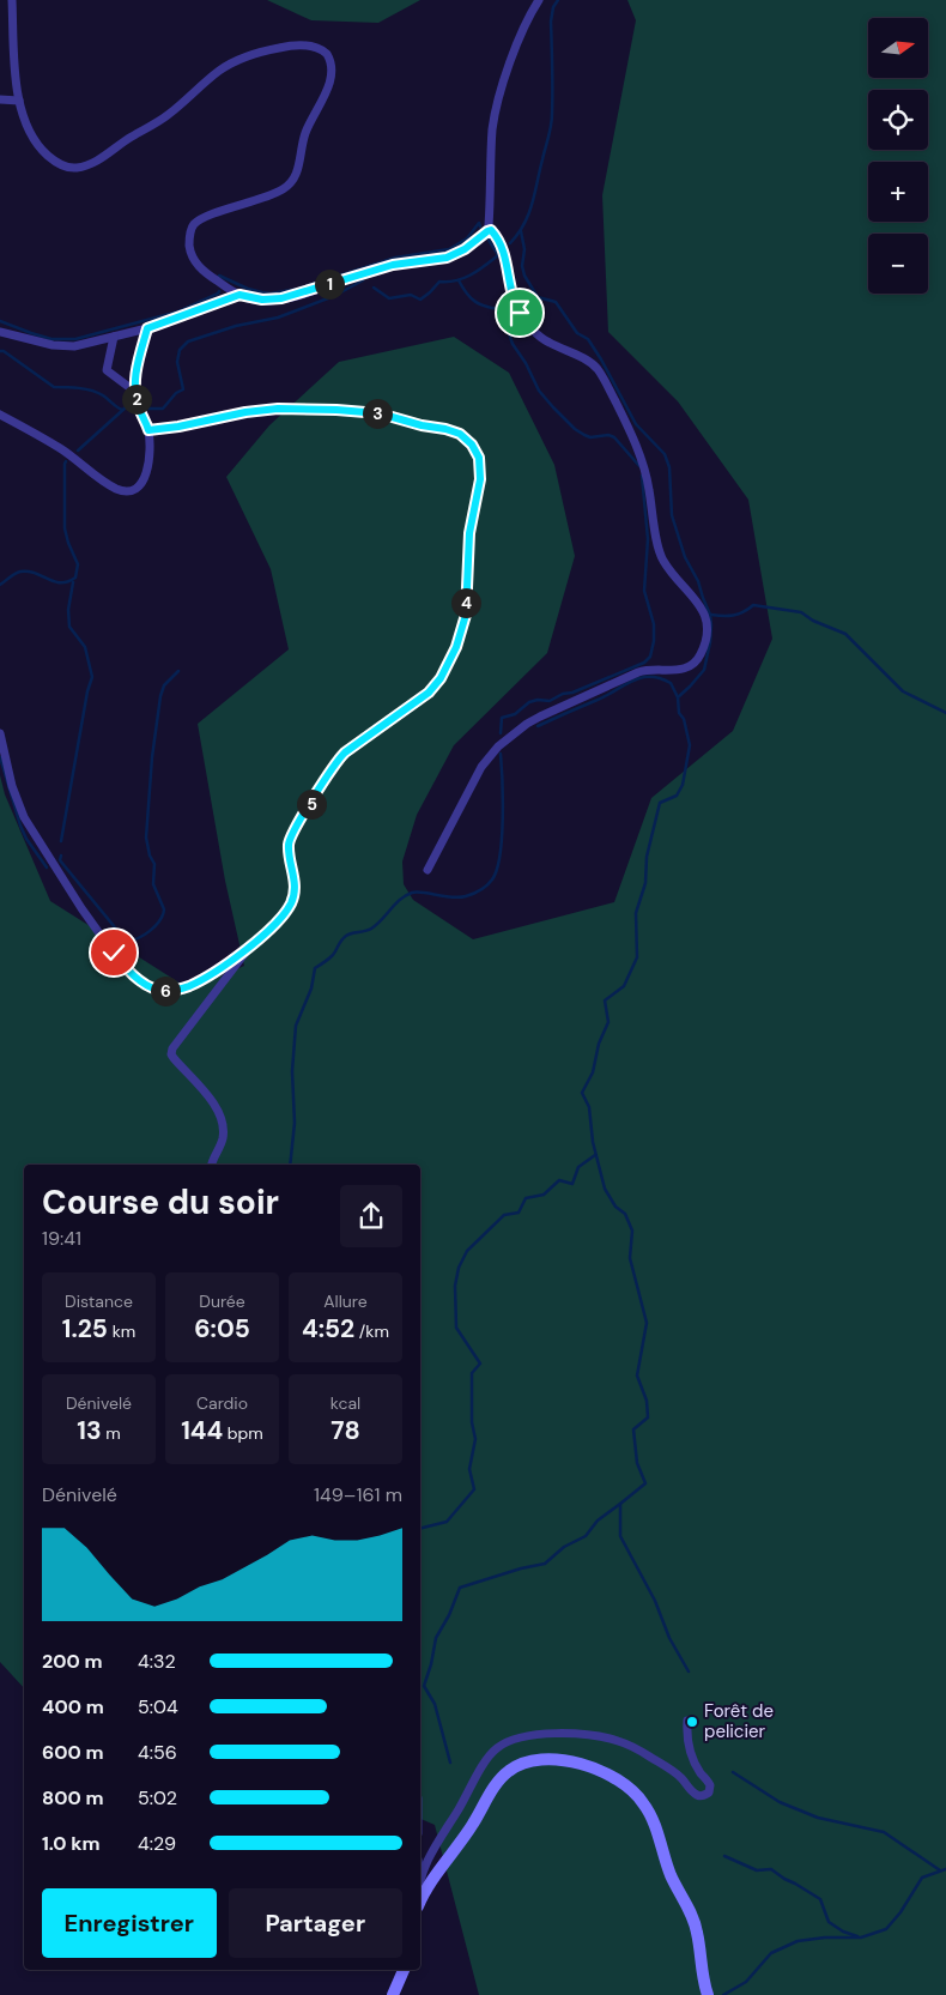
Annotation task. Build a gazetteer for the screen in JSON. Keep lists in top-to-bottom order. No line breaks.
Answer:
{"places":["Forêt de pelicier"],"north":"right","page":{"map_buttons":["+","−"],"pins":["1","2","3","4","5","6"],"heading":["Course du soir","19:41"],"stats":[["Distance","1.25 km"],["Durée","6:05"],["Allure","4:52 /km"],["Dénivelé","13 m"],["Cardio","144 bpm"],["kcal","78"]],"chart":["Dénivelé","149–161 m"],"list":[{"name":"200 m","note":"4:32"},{"name":"400 m","note":"5:04"},{"name":"600 m","note":"4:56"},{"name":"800 m","note":"5:02"},{"name":"1.0 km","note":"4:29"}],"buttons":["Enregistrer","Partager"]}}
